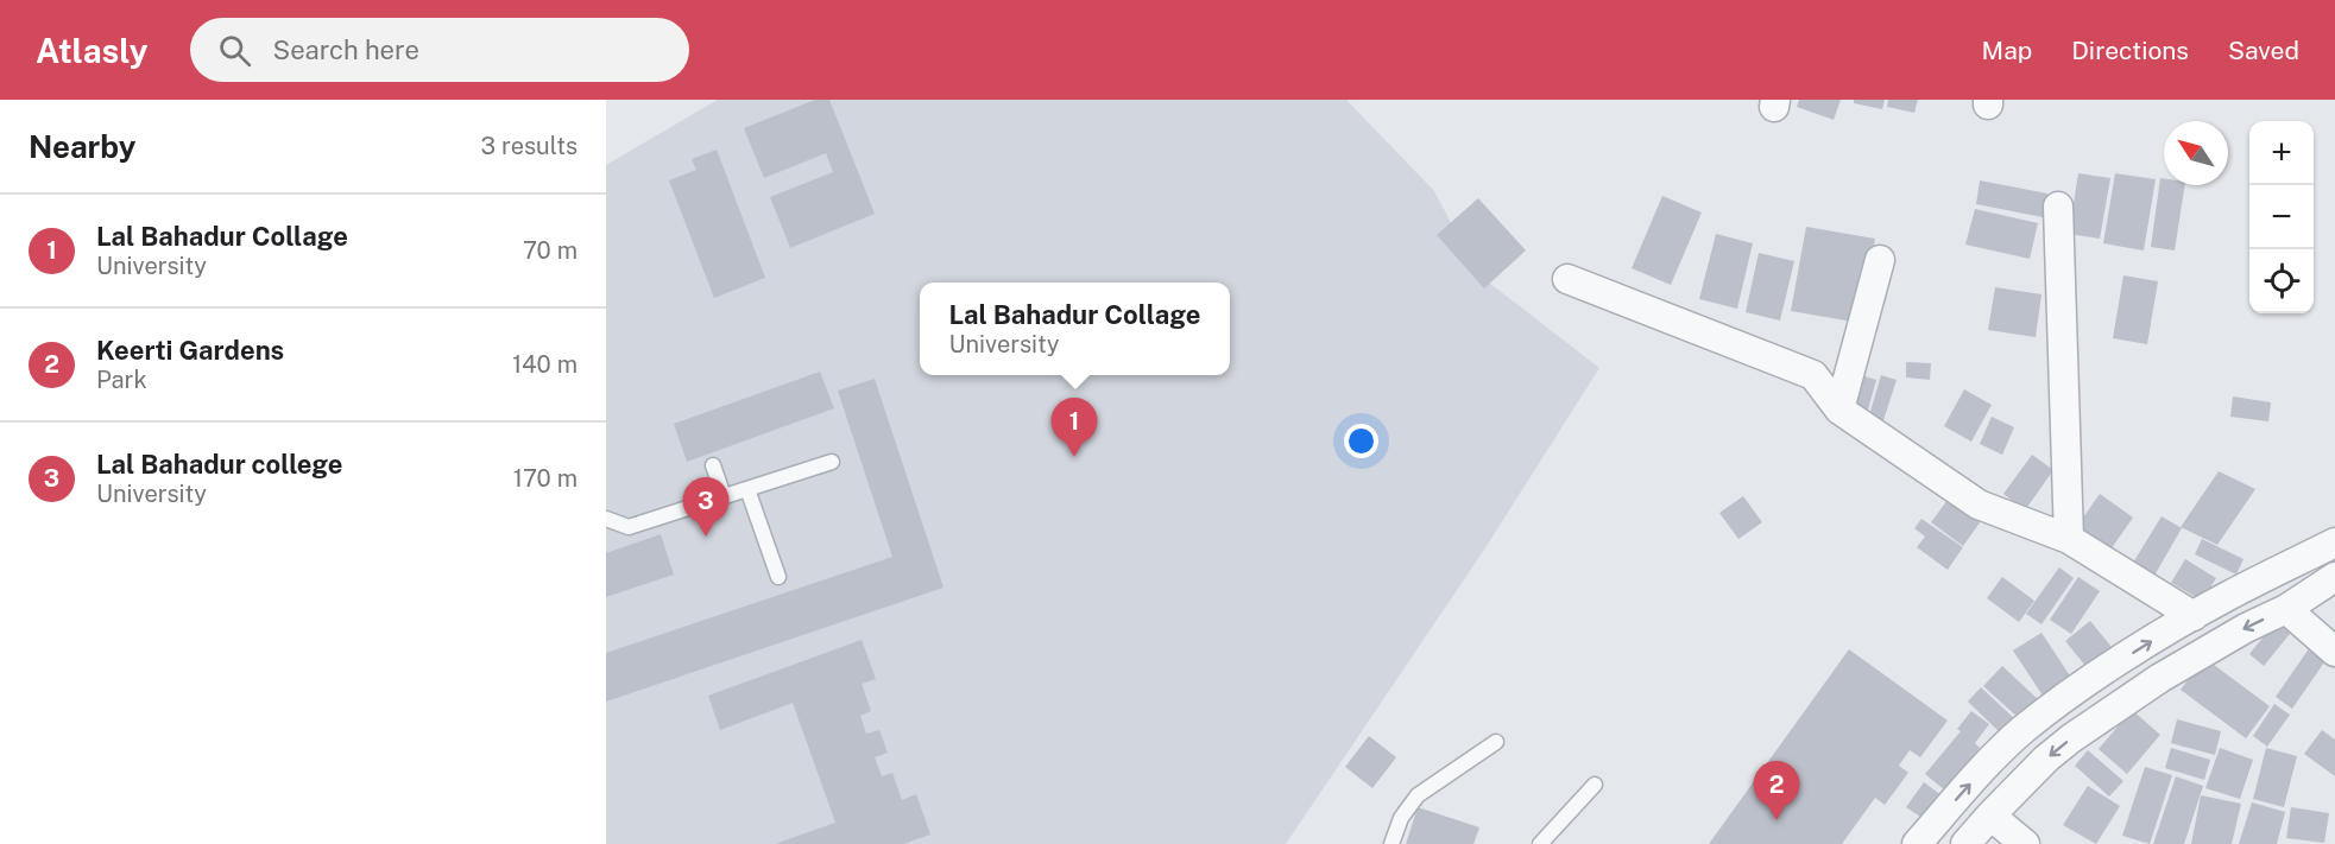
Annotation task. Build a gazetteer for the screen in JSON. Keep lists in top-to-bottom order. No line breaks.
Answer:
{"north":"top left","page":{"header":"Atlasly","search":"Search here","nav":["Map","Directions","Saved"],"heading":["Nearby","3 results"],"map_buttons":["+","−"],"list":[{"mark":"1","name":"Lal Bahadur Collage","note":"University","value":"70 m"},{"mark":"2","name":"Keerti Gardens","note":"Park","value":"140 m"},{"mark":"3","name":"Lal Bahadur college","note":"University","value":"170 m"}],"popup":["Lal Bahadur Collage","University"],"pins":["1","3","2"]}}
